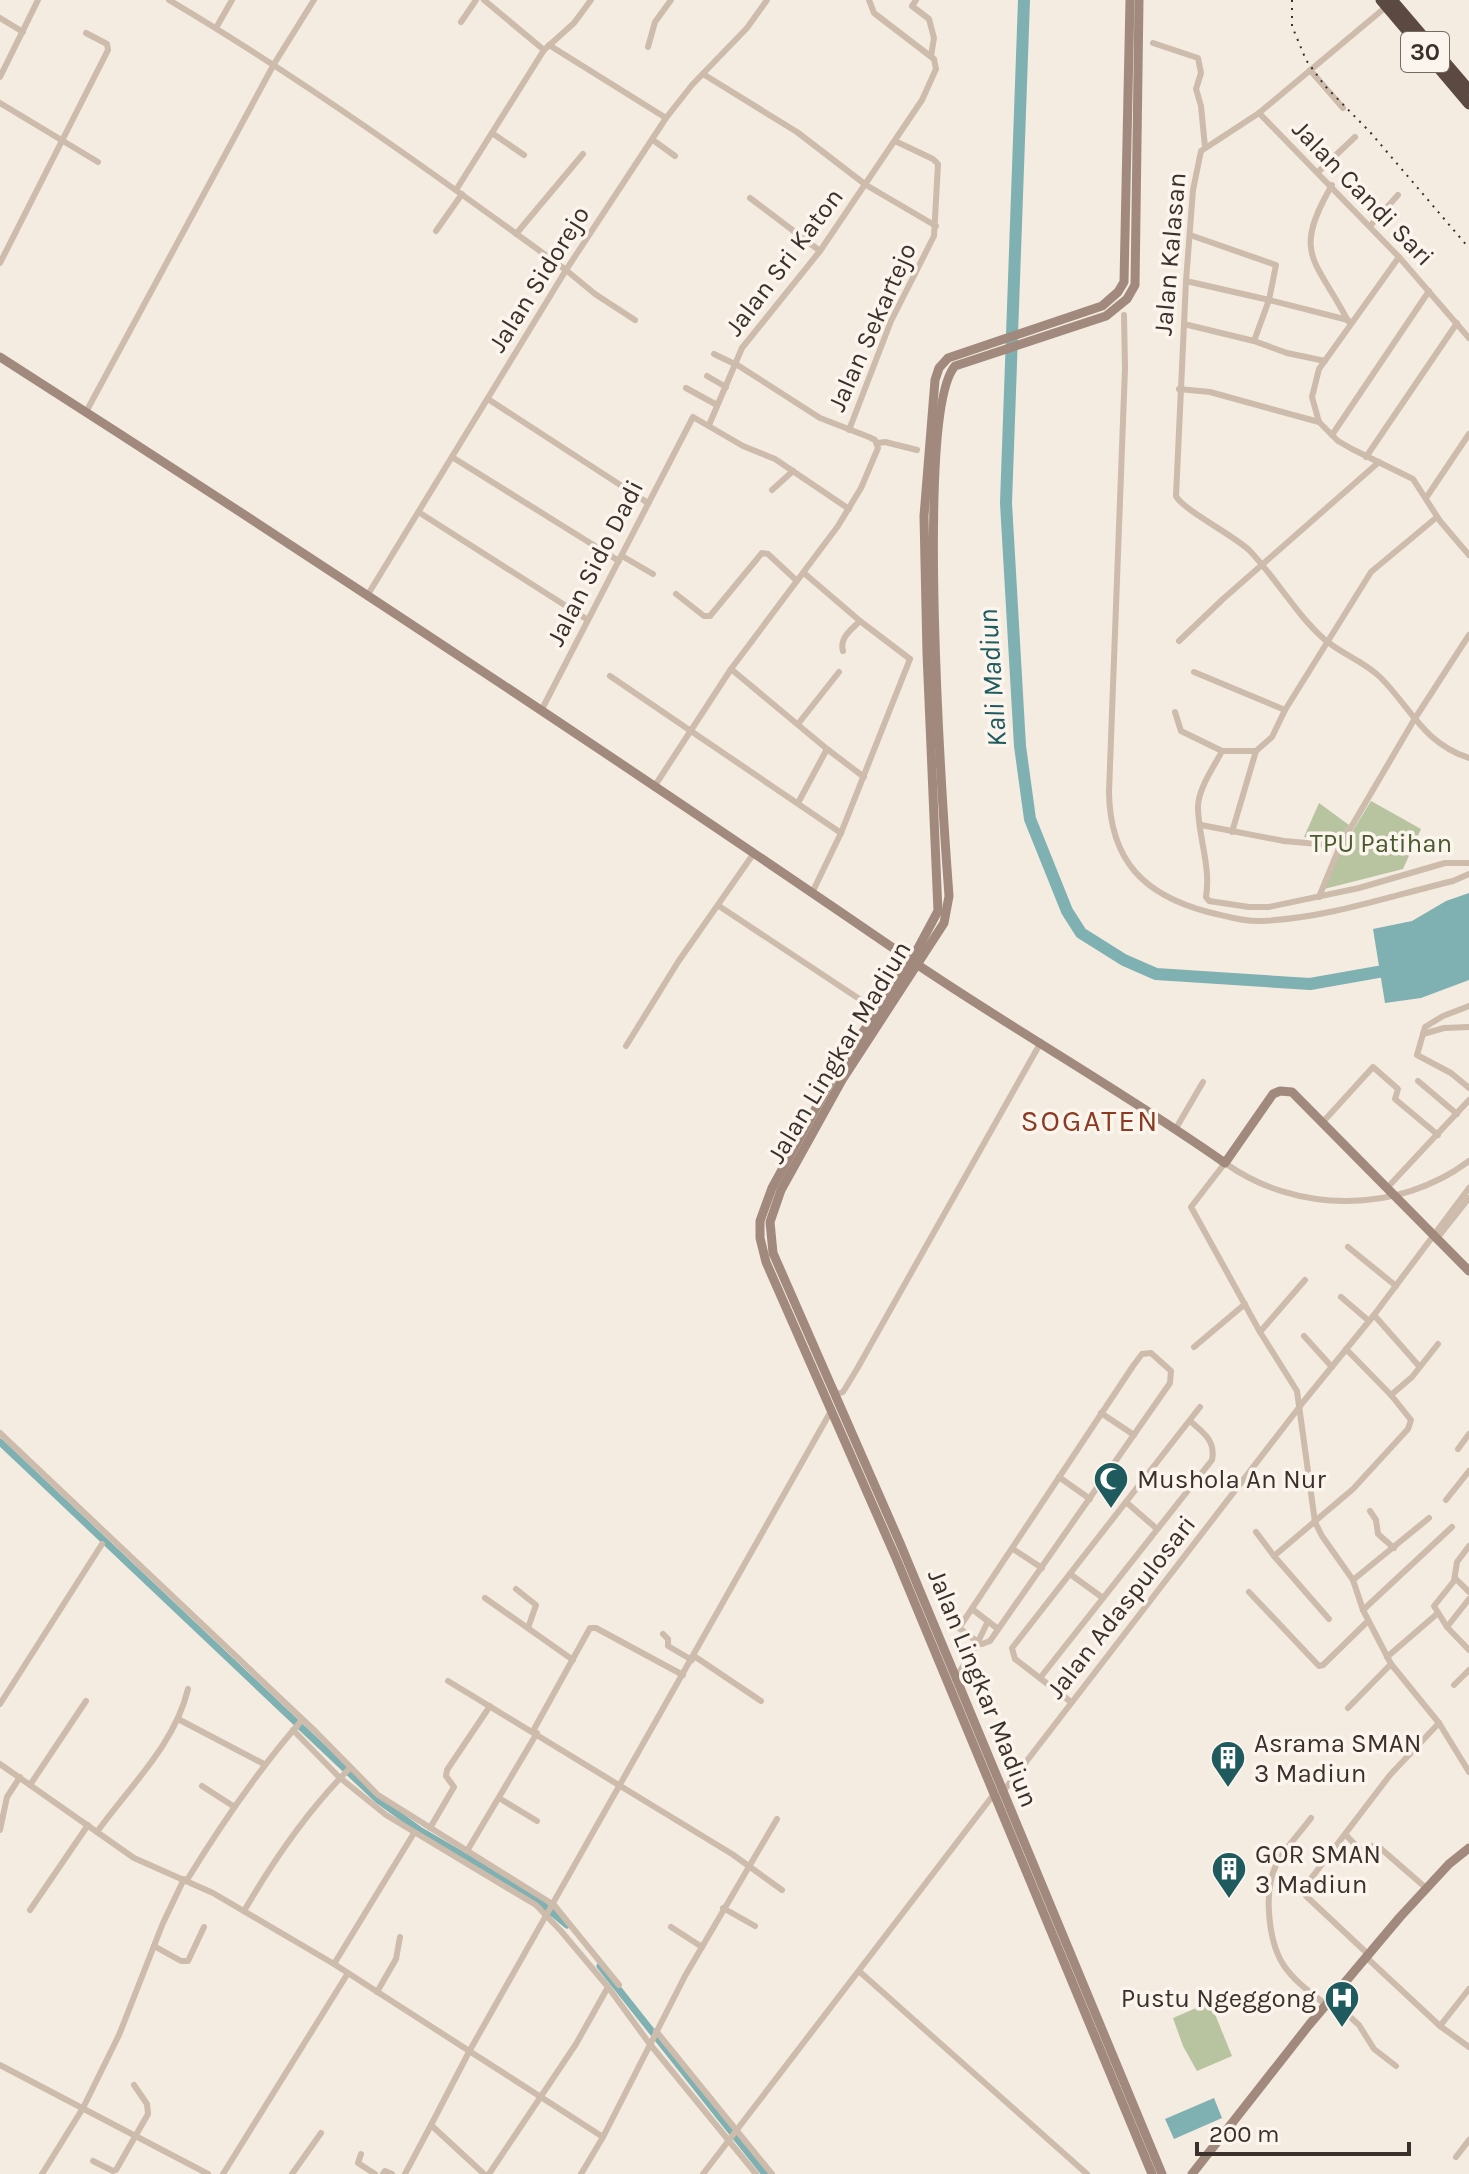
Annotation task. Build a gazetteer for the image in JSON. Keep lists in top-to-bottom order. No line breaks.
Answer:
{"streets":{"highway":["30"],"main road":["Jalan Lingkar Madiun"],"street":["Jalan Candi Sari","Jalan Kalasan","Jalan Sri Katon","Jalan Sidorejo","Jalan Sekartejo","Jalan Sido Dadi","Jalan Adaspulosari"]},"crossings":[["30","Jalan Kalasan"],["Jalan Candi Sari","Jalan Kalasan"],["Jalan Sri Katon","Jalan Sekartejo"],["Jalan Sri Katon","Jalan Sido Dadi"],["Jalan Sidorejo","Jalan Sekartejo"],["Jalan Lingkar Madiun","Jalan Adaspulosari"]],"districts":["SOGATEN"],"water":["Kali Madiun"],"parks":["TPU Patihan"],"places":{"mosque":["Mushola An Nur"],"building":["Asrama SMAN 3 Madiun","GOR SMAN 3 Madiun"],"hospital":["Pustu Ngeggong"]},"scale_bar":"200 m"}
